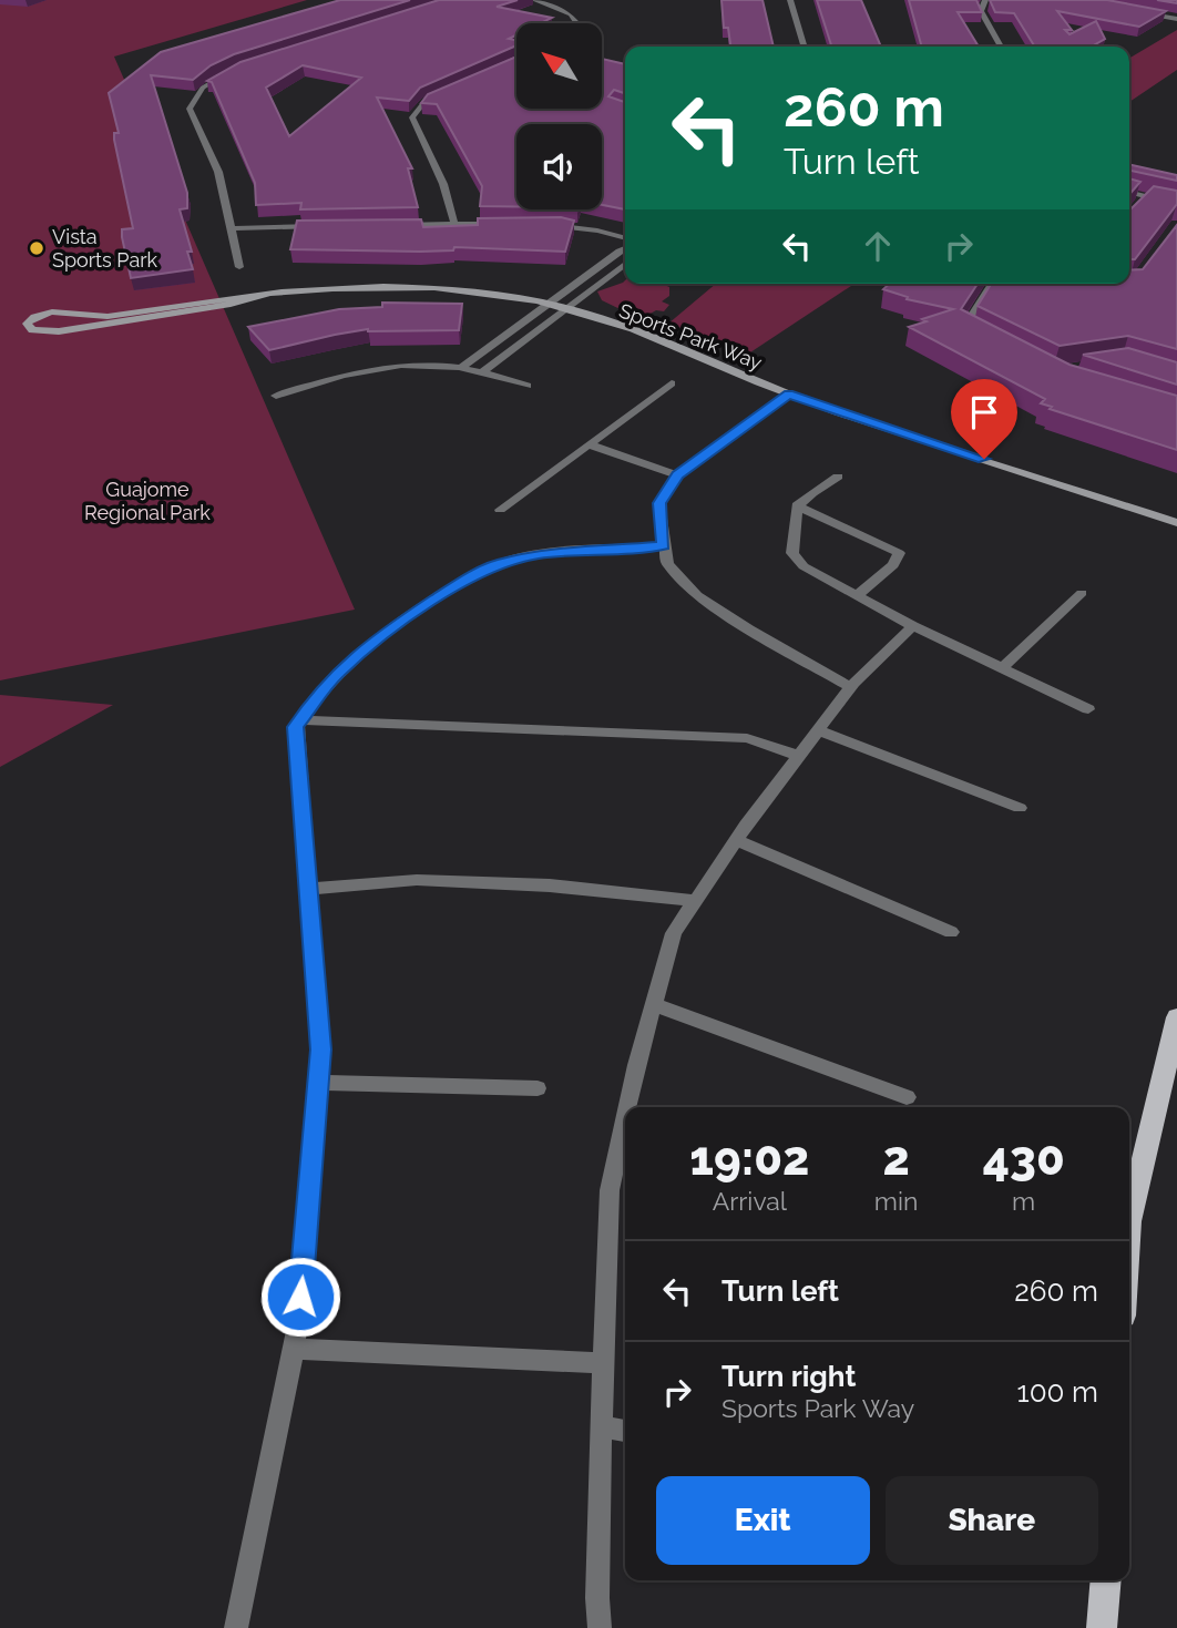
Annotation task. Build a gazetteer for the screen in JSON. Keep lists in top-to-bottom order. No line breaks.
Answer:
{"streets":{"street":["Sports Park Way"]},"parks":["Guajome Regional Park"],"places":["Vista Sports Park"],"north":"top left","page":{"turn":["260 m","Turn left"],"eta":["19:02","Arrival","2","min","430","m"],"list":[{"name":"Turn left","value":"260 m"},{"name":"Turn right","note":"Sports Park Way","value":"100 m"}],"buttons":["Exit","Share"]}}
